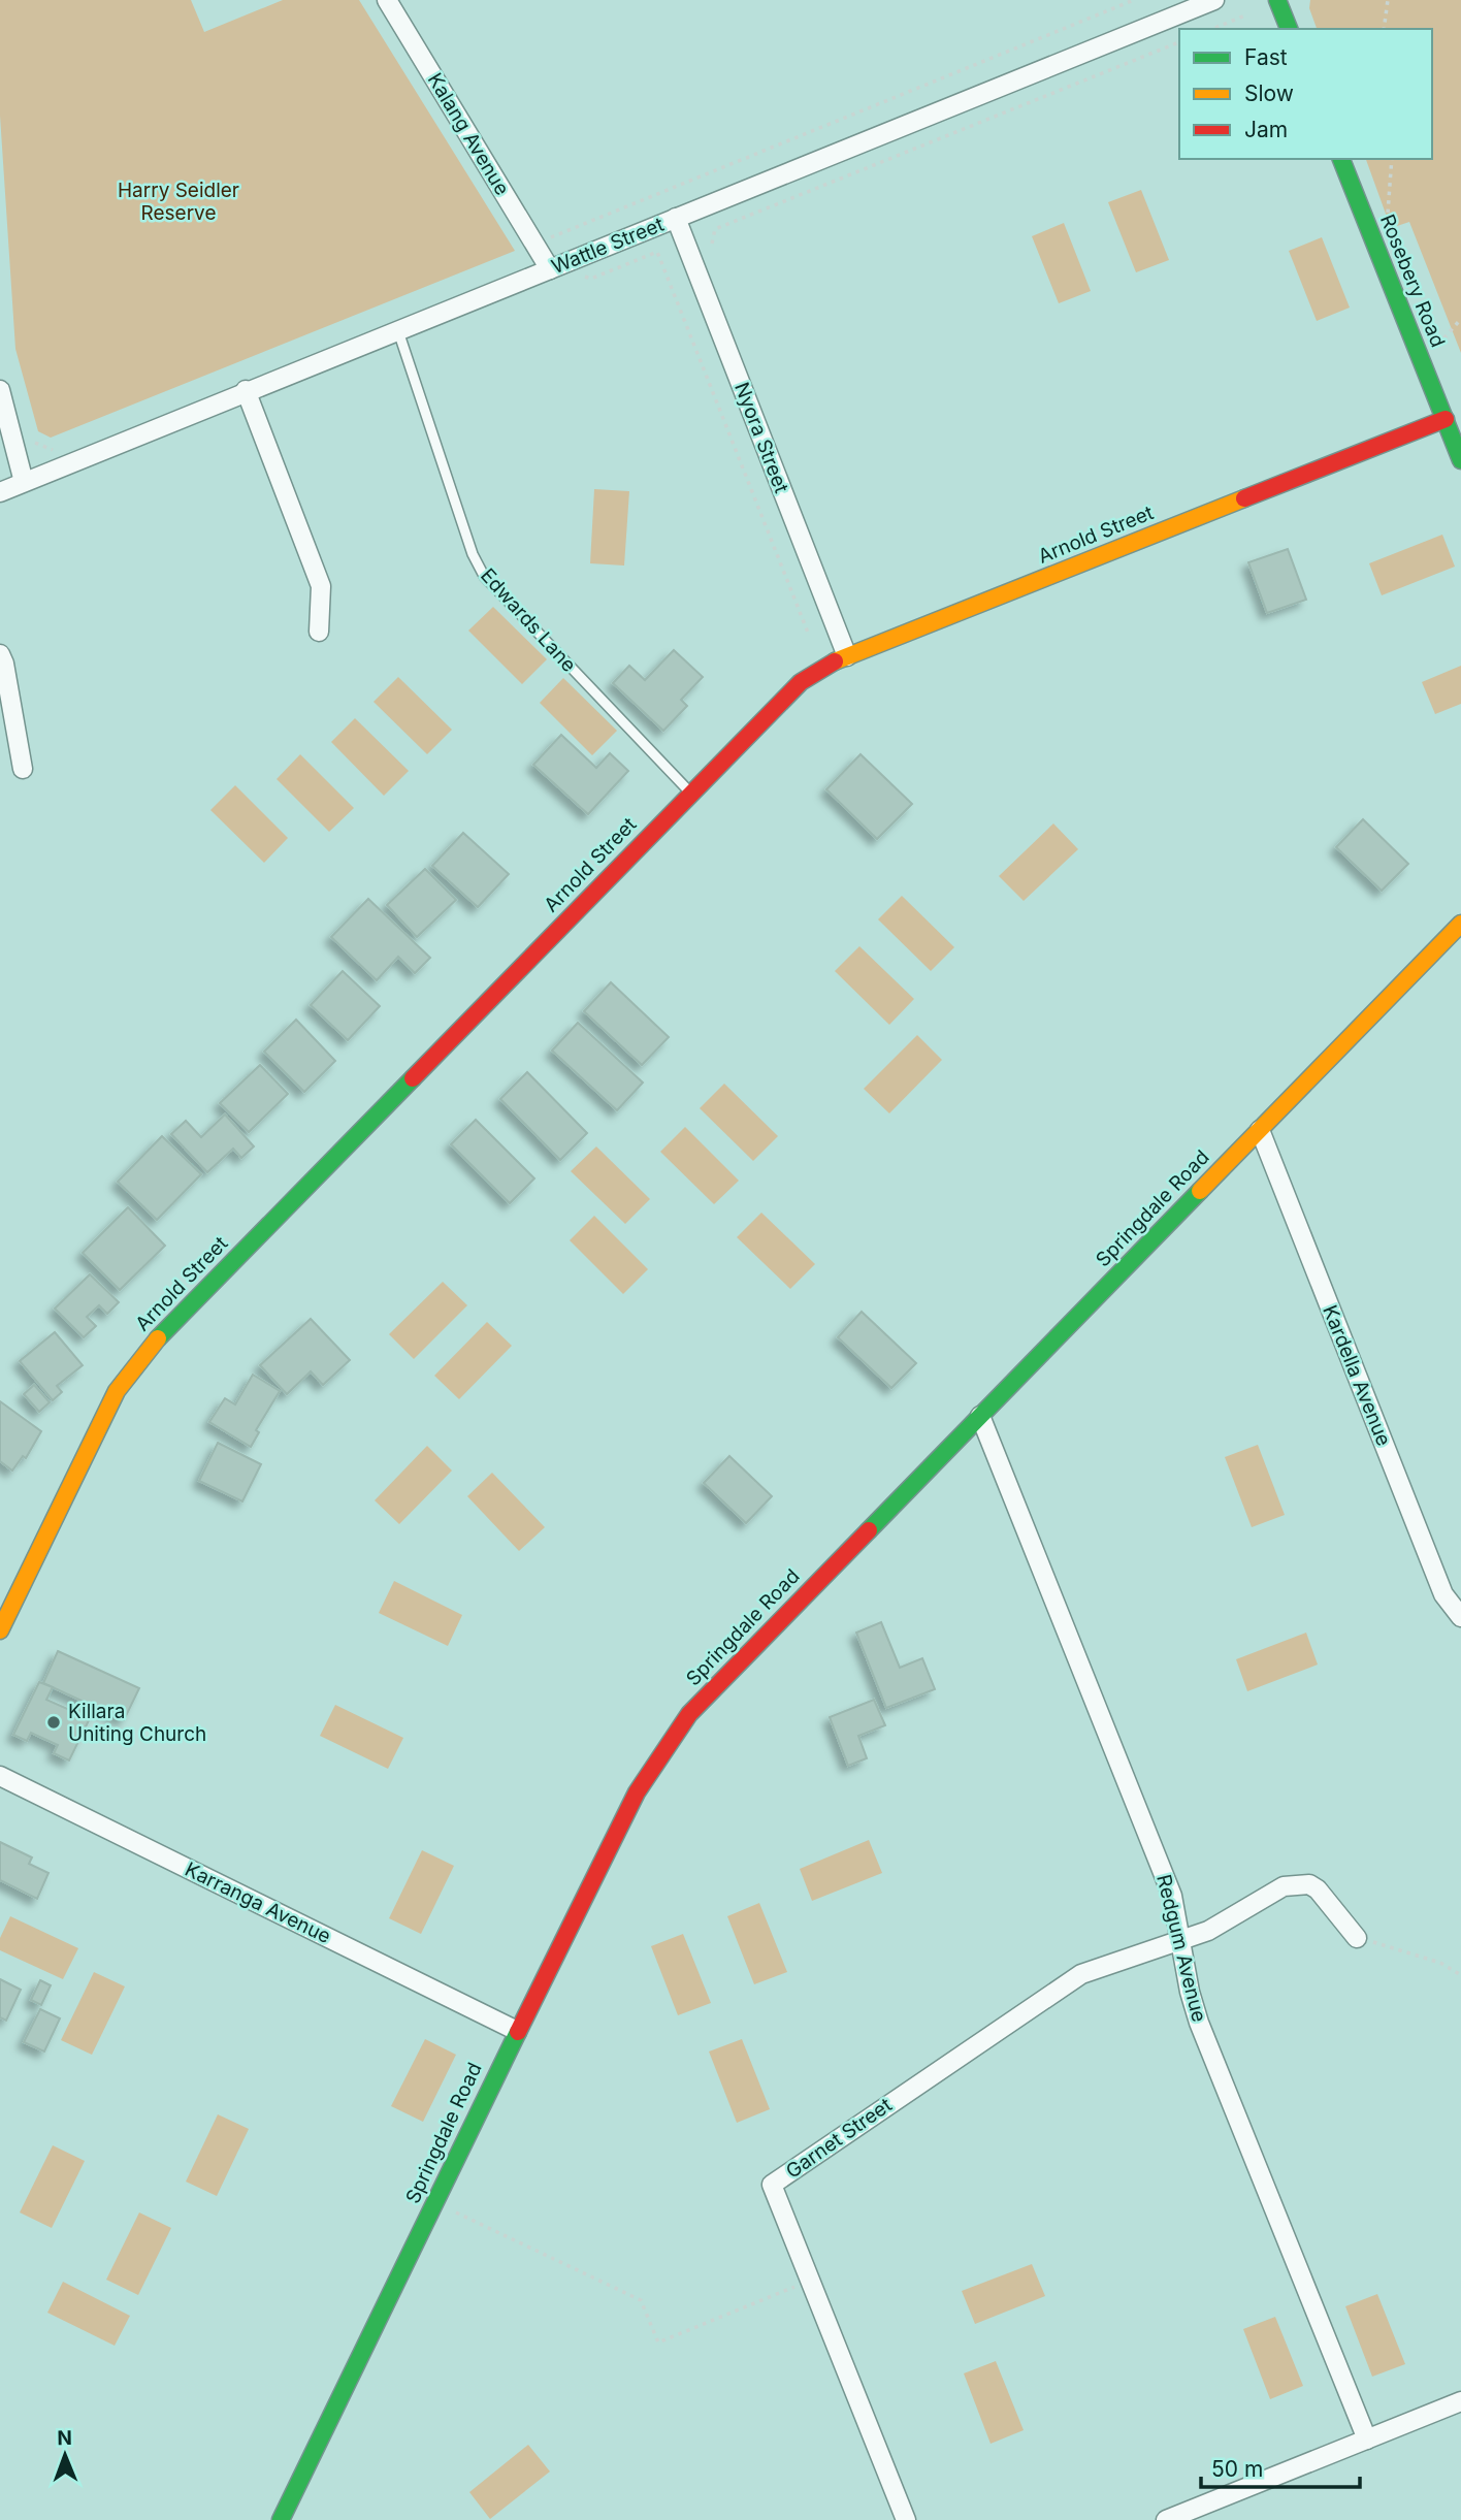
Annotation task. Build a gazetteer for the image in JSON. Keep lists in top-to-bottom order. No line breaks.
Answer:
{"streets":{"main road":["Rosebery Road","Arnold Street","Springdale Road"],"street":["Kalang Avenue","Wattle Street","Nyora Street","Kardella Avenue","Karranga Avenue","Redgum Avenue","Garnet Street"],"lane":["Edwards Lane"]},"crossings":[["Kalang Avenue","Wattle Street"],["Wattle Street","Nyora Street"],["Wattle Street","Edwards Lane"],["Rosebery Road","Arnold Street"],["Nyora Street","Arnold Street"],["Arnold Street","Edwards Lane"],["Springdale Road","Kardella Avenue"],["Springdale Road","Karranga Avenue"],["Springdale Road","Redgum Avenue"],["Redgum Avenue","Garnet Street"]],"parks":["Harry Seidler Reserve"],"places":["Killara Uniting Church"],"legend":["Fast","Slow","Jam"],"scale_bar":"50 m","north":"top"}
